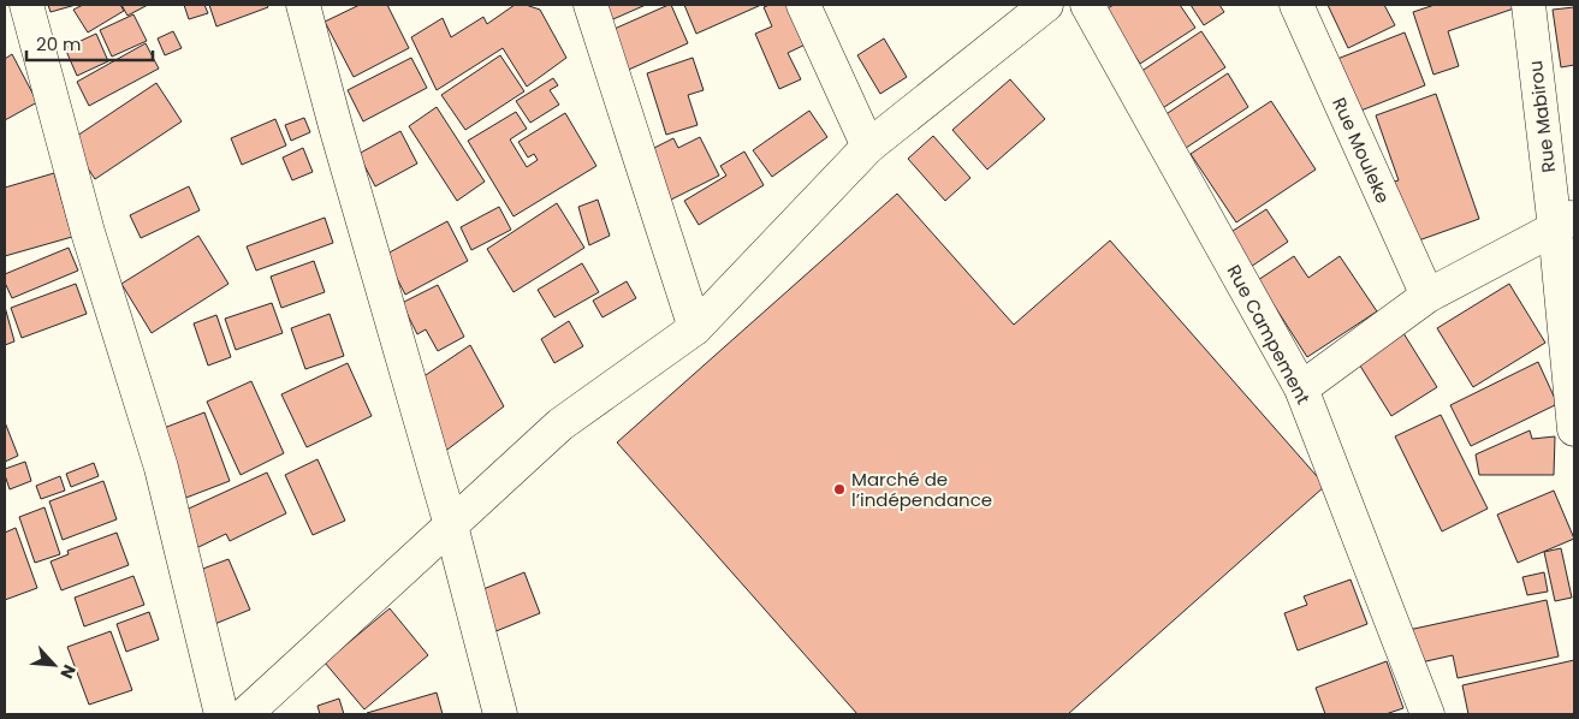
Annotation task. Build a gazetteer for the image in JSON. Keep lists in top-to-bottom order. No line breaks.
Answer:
{"streets":{"street":["Rue Mabirou","Rue Mouleke","Rue Campement"]},"places":["Marché de l’indépendance"],"scale_bar":"20 m","north":"bottom right"}
